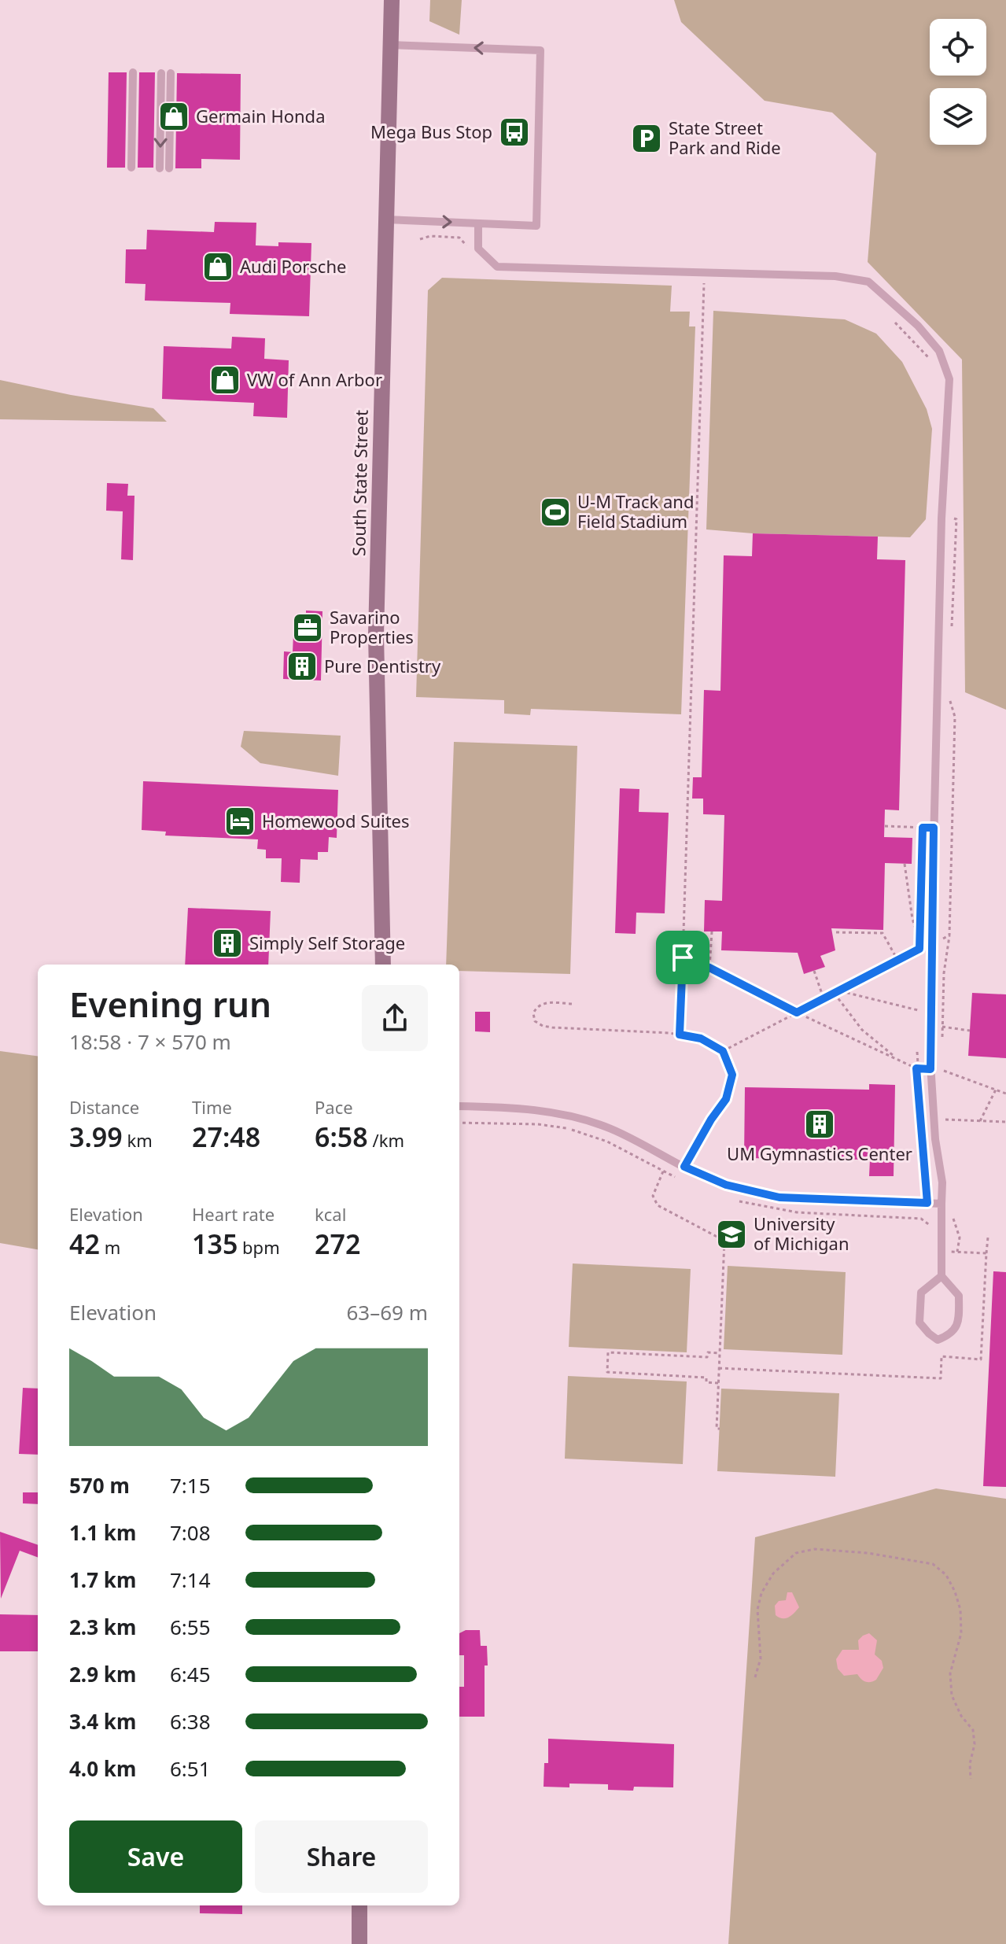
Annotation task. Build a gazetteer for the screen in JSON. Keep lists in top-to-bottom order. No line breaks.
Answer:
{"streets":{"main road":["South State Street"]},"places":{"shop":["Germain Honda","Audi Porsche","VW of Ann Arbor"],"bus stop":["Mega Bus Stop"],"parking":["State Street Park and Ride"],"sports":["U-M Track and Field Stadium"],"office":["Savarino Properties"],"building":["Pure Dentistry","Simply Self Storage","UM Gymnastics Center"],"hotel":["Homewood Suites"],"school or university":["University of Michigan"]},"page":{"heading":["Evening run","18:58 · 7 × 570 m"],"stats":[["Distance","3.99 km"],["Time","27:48"],["Pace","6:58 /km"],["Elevation","42 m"],["Heart rate","135 bpm"],["kcal","272"]],"chart":["Elevation","63–69 m"],"list":[{"name":"570 m","note":"7:15"},{"name":"1.1 km","note":"7:08"},{"name":"1.7 km","note":"7:14"},{"name":"2.3 km","note":"6:55"},{"name":"2.9 km","note":"6:45"},{"name":"3.4 km","note":"6:38"},{"name":"4.0 km","note":"6:51"}],"buttons":["Save","Share"]}}
